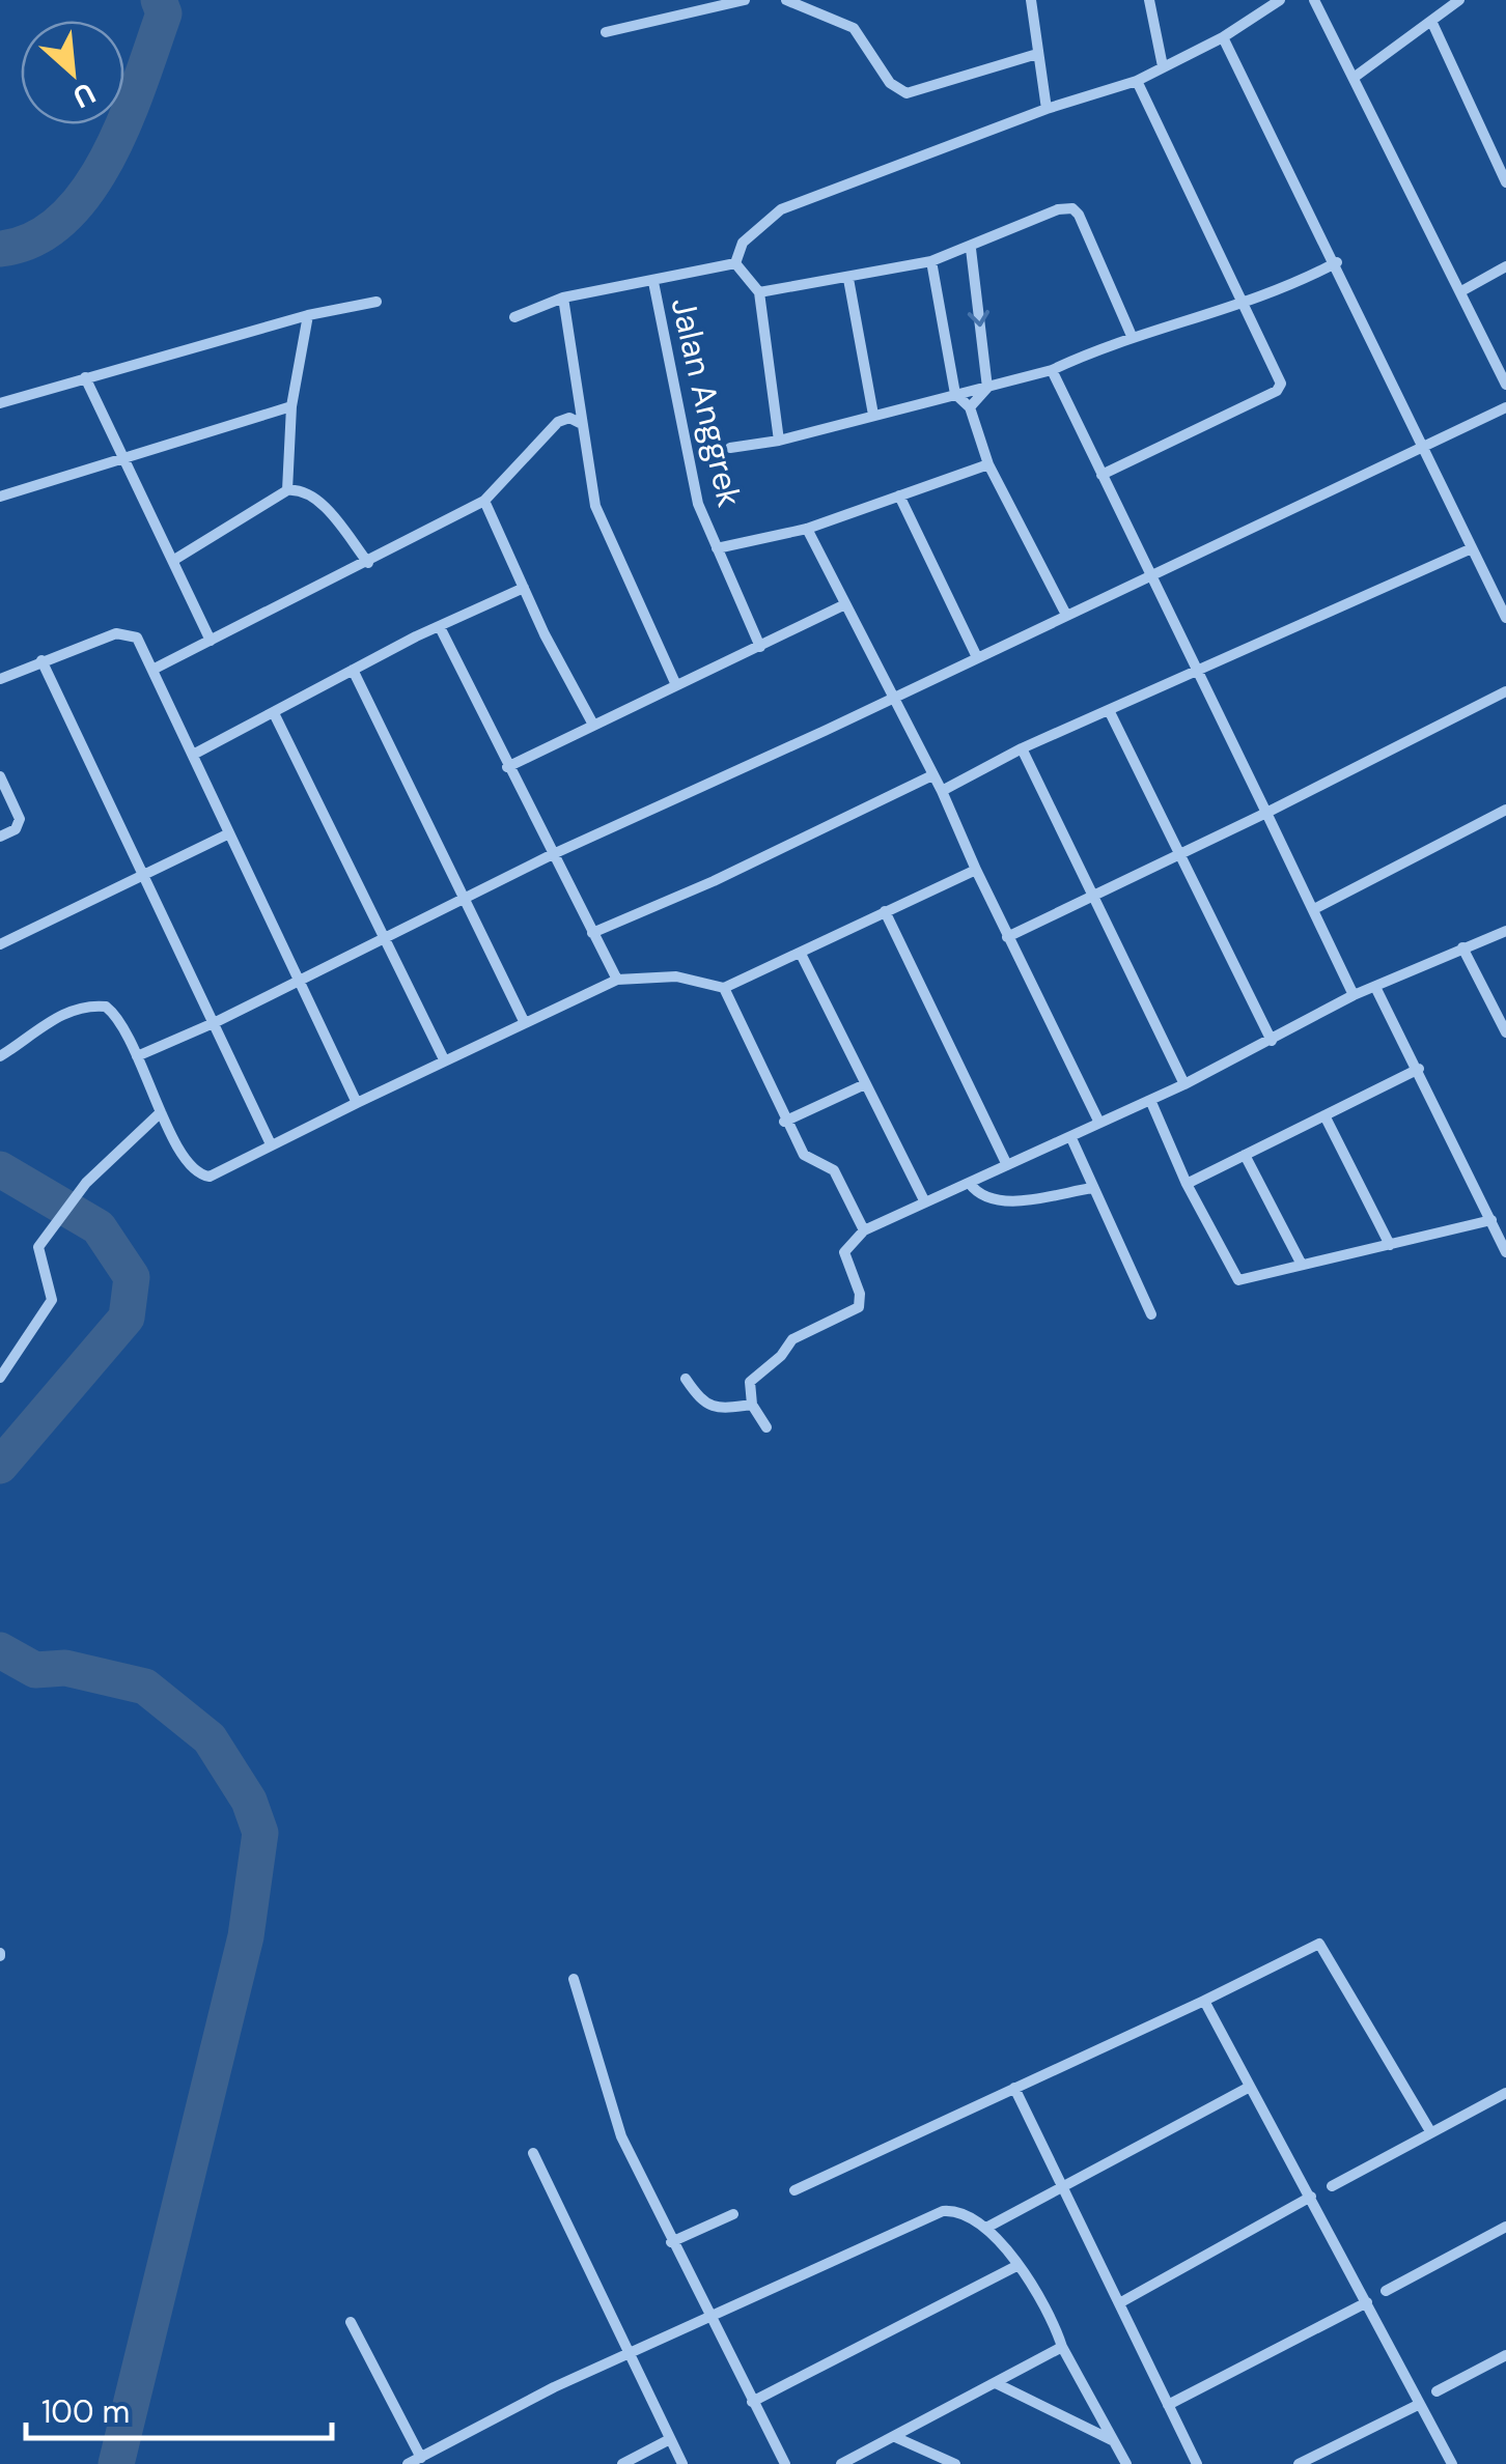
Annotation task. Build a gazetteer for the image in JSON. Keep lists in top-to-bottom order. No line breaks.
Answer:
{"streets":{"street":["Jalan Anggrek"]},"scale_bar":"100 m","north":"bottom right"}
